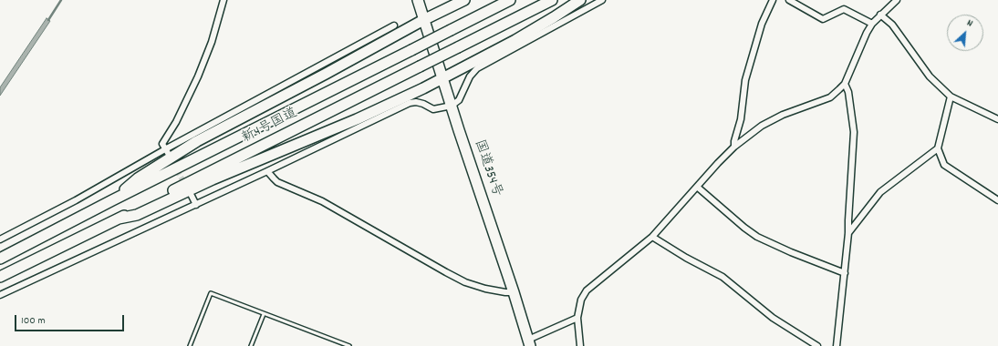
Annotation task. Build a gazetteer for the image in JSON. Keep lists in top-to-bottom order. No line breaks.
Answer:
{"streets":{"highway":["新4号国道","国道354号"]},"scale_bar":"100 m","north":"top right"}
